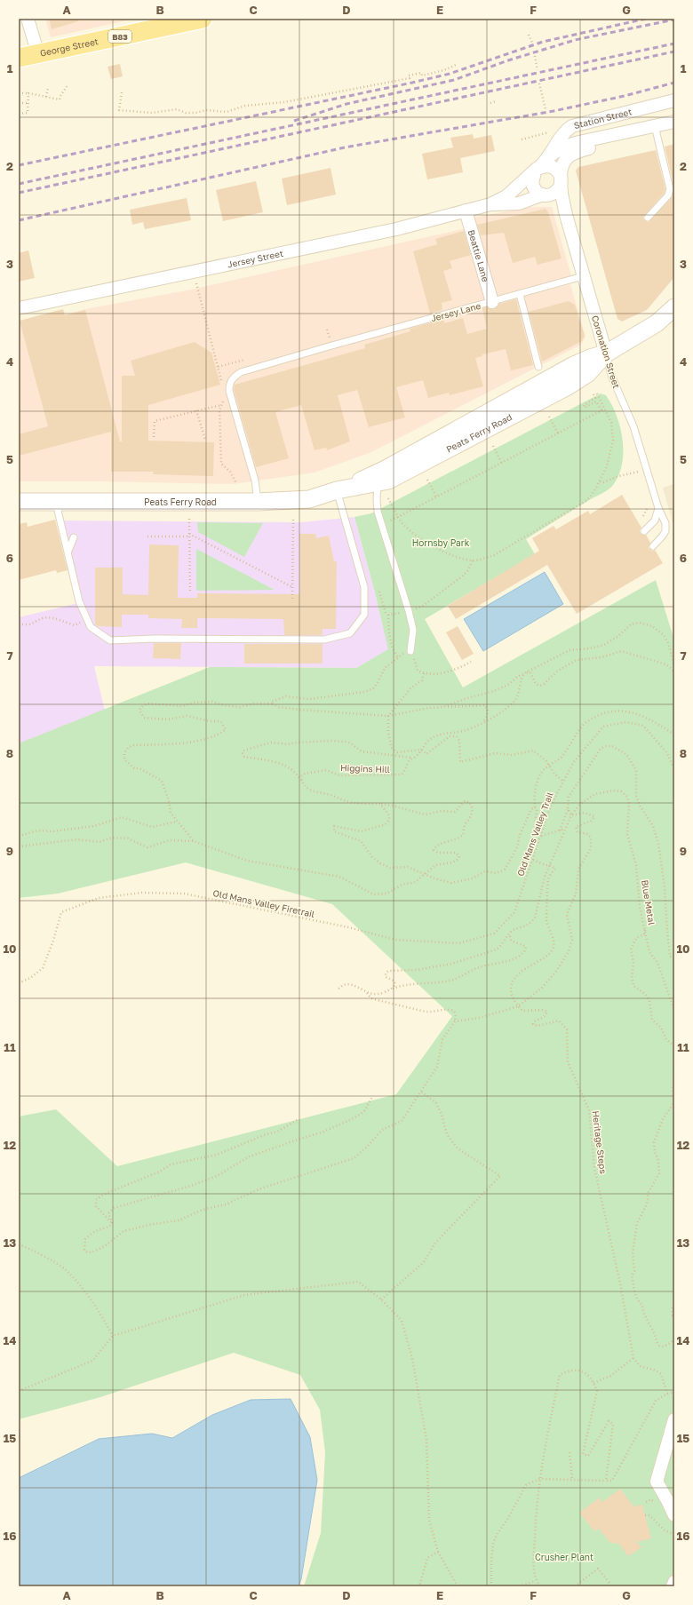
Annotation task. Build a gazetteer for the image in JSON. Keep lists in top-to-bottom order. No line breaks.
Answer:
{"streets":{"main road":["B83","George Street","Peats Ferry Road"],"street":["Station Street","Beattie Lane","Jersey Street","Coronation Street"],"lane":["Jersey Lane"],"path":["Higgins Hill","Old Mans Valley Trail","Blue Metal","Old Mans Valley Firetrail","Heritage Steps"]},"crossings":[["Station Street","Jersey Street"],["Station Street","Coronation Street"],["Beattie Lane","Jersey Street"],["Beattie Lane","Jersey Lane"],["Jersey Street","Coronation Street"],["Jersey Lane","Coronation Street"],["Jersey Lane","Peats Ferry Road"],["Coronation Street","Peats Ferry Road"],["Old Mans Valley Trail","Old Mans Valley Firetrail"]],"parks":["Hornsby Park","Crusher Plant"],"grid":{"columns":["A","B","C","D","E","F","G"],"rows":["1","2","3","4","5","6","7","8","9","10","11","12","13","14","15","16"]}}
